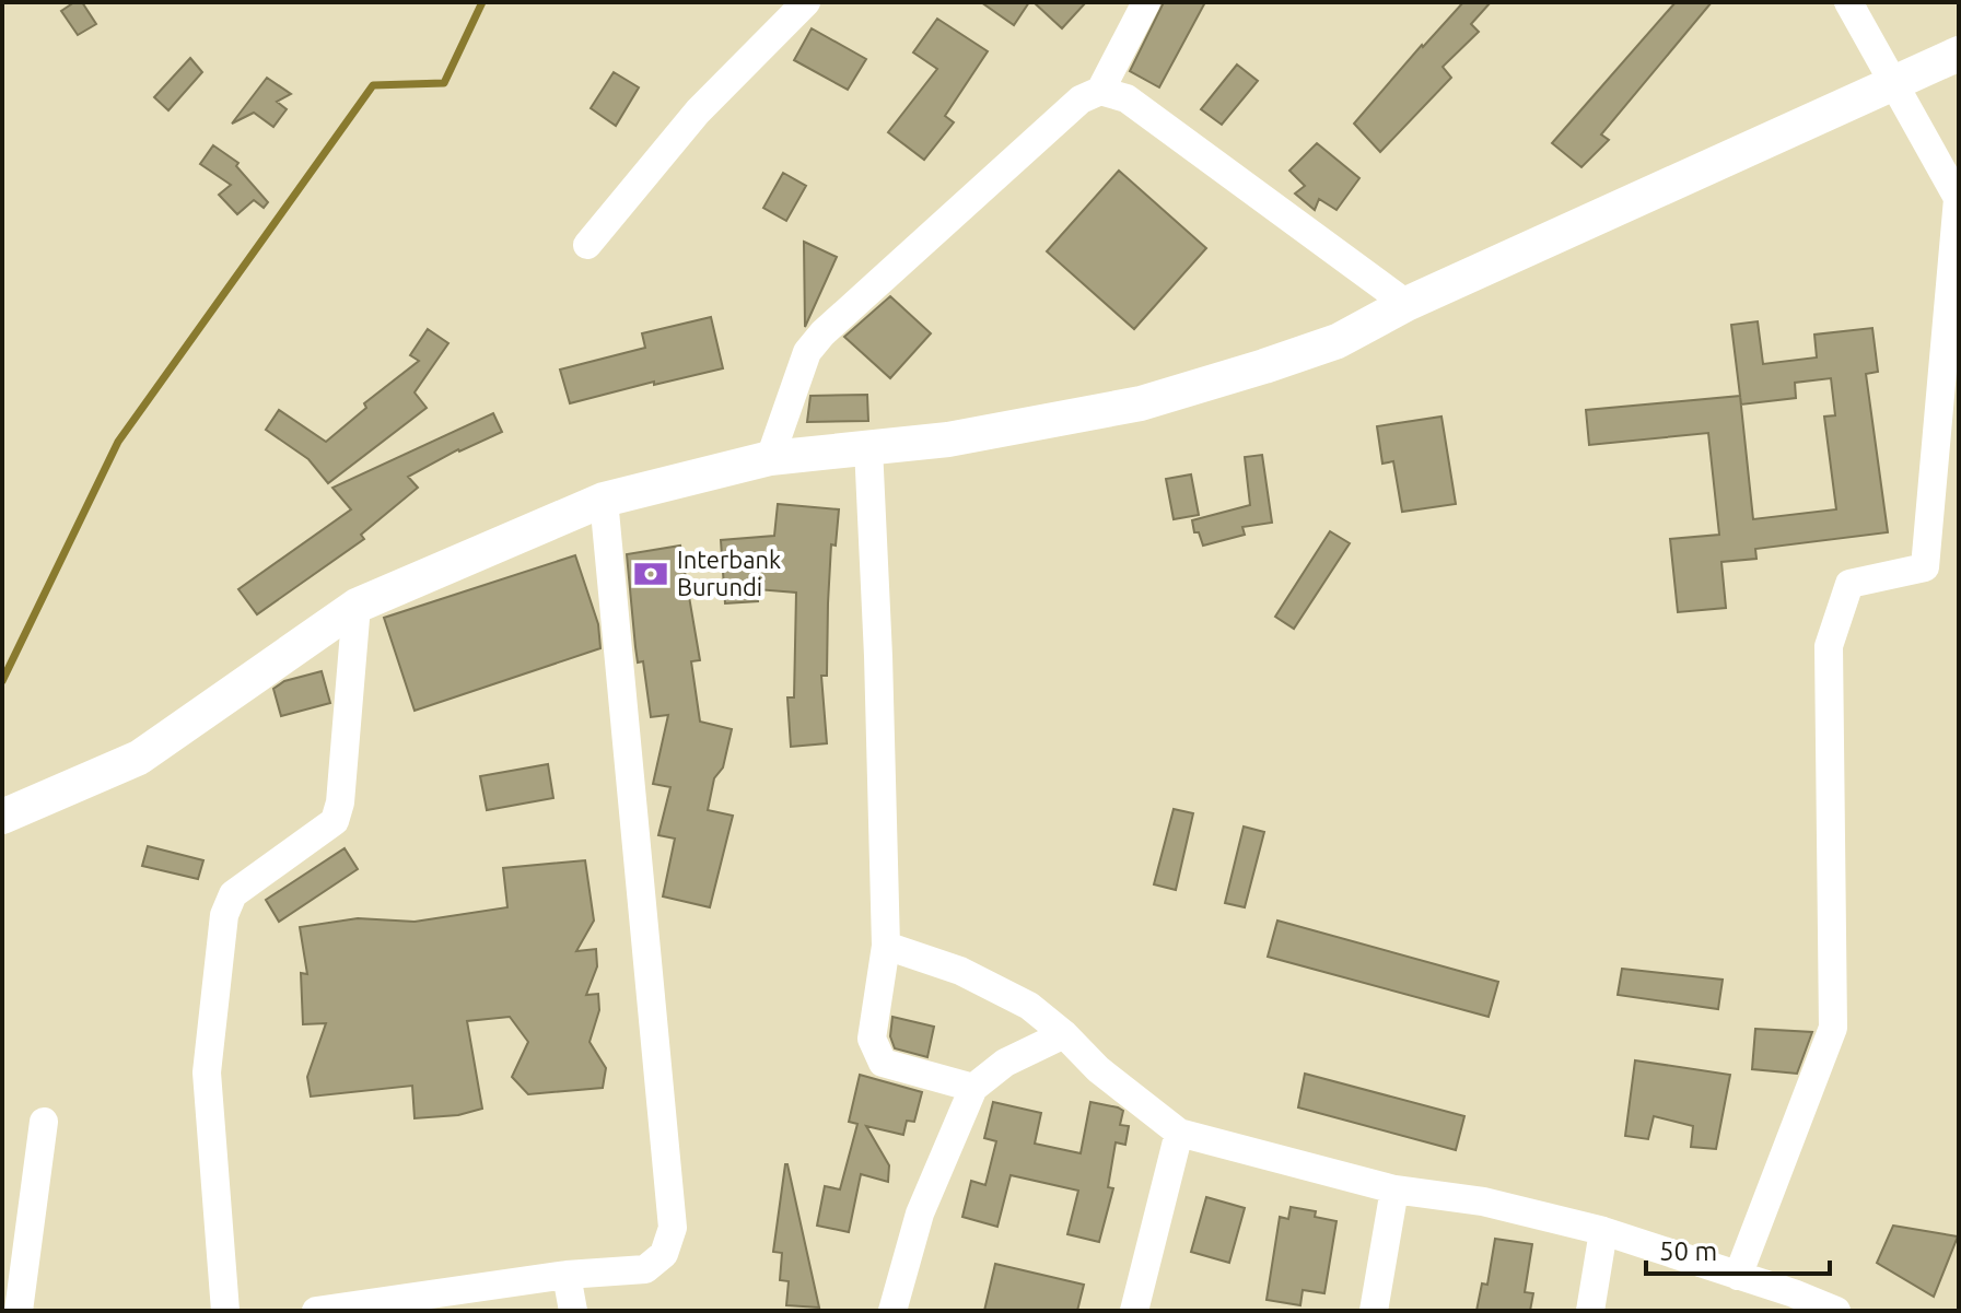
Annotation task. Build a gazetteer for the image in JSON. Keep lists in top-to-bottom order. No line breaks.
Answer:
{"places":{"bank":["Interbank Burundi"]},"scale_bar":"50 m"}
